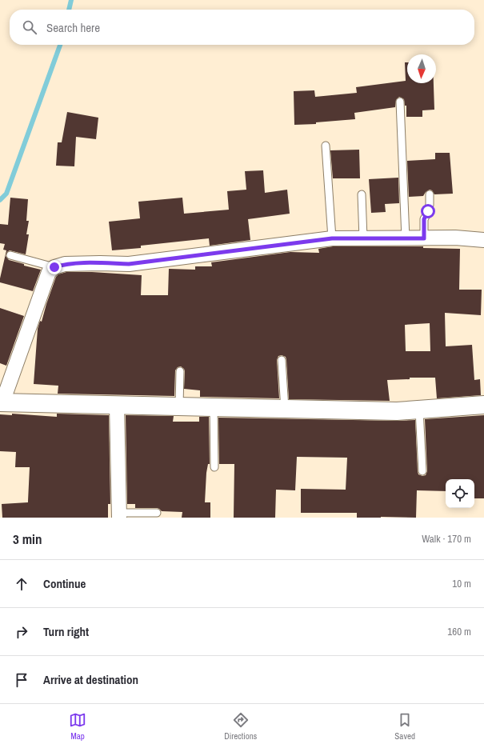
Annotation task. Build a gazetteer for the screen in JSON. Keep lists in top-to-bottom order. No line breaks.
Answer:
{"north":"bottom","page":{"search":"Search here","heading":["3 min","Walk · 170 m"],"list":[["Continue","10 m"],["Turn right","160 m"],"Arrive at destination"],"nav":["Map","Directions","Saved"]}}
